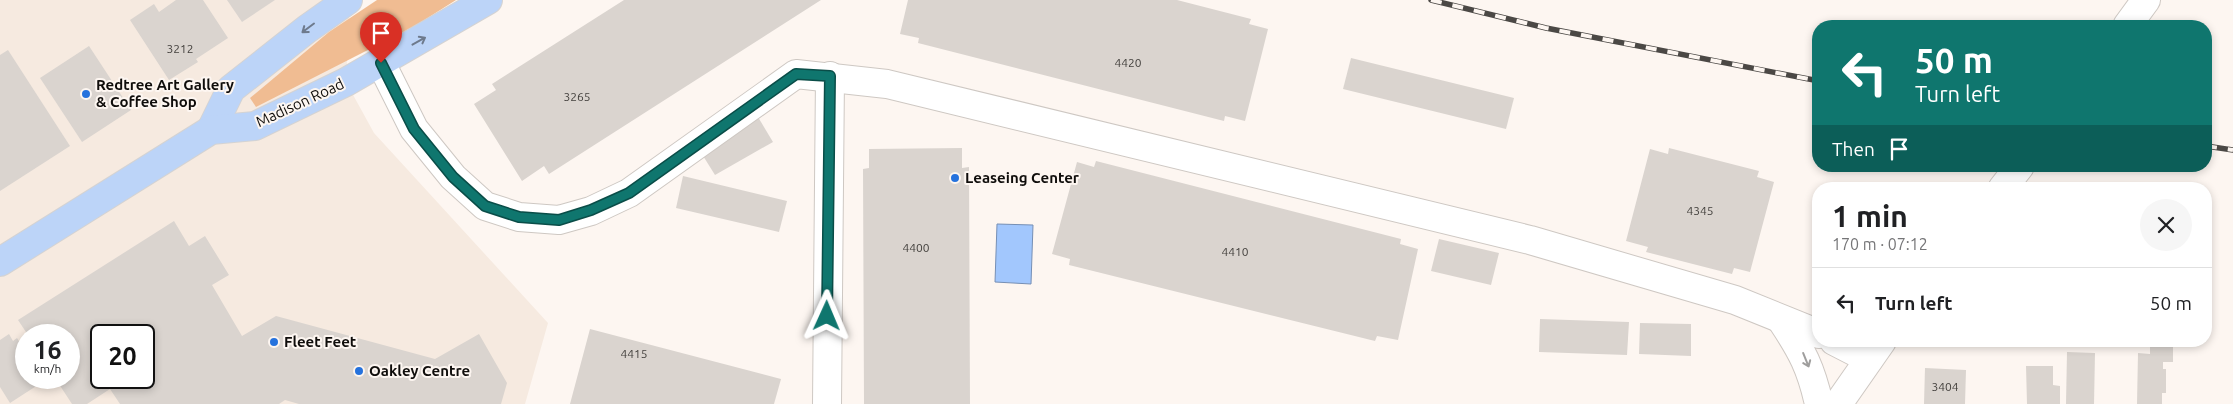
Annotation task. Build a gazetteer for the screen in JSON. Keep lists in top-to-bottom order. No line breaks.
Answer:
{"streets":{"main road":["Madison Road"]},"places":["Redtree Art Gallery & Coffee Shop","Leaseing Center","Fleet Feet","Oakley Centre"],"house_numbers":["3212","4420","3265","4345","4400","4410","4415","3404"],"page":{"turn":["50 m","Turn left"],"then":"Then","heading":["1 min","170 m · 07:12"],"list":[{"name":"Turn left","value":"50 m"}],"speed":"16 km/h","limit":"20"}}
